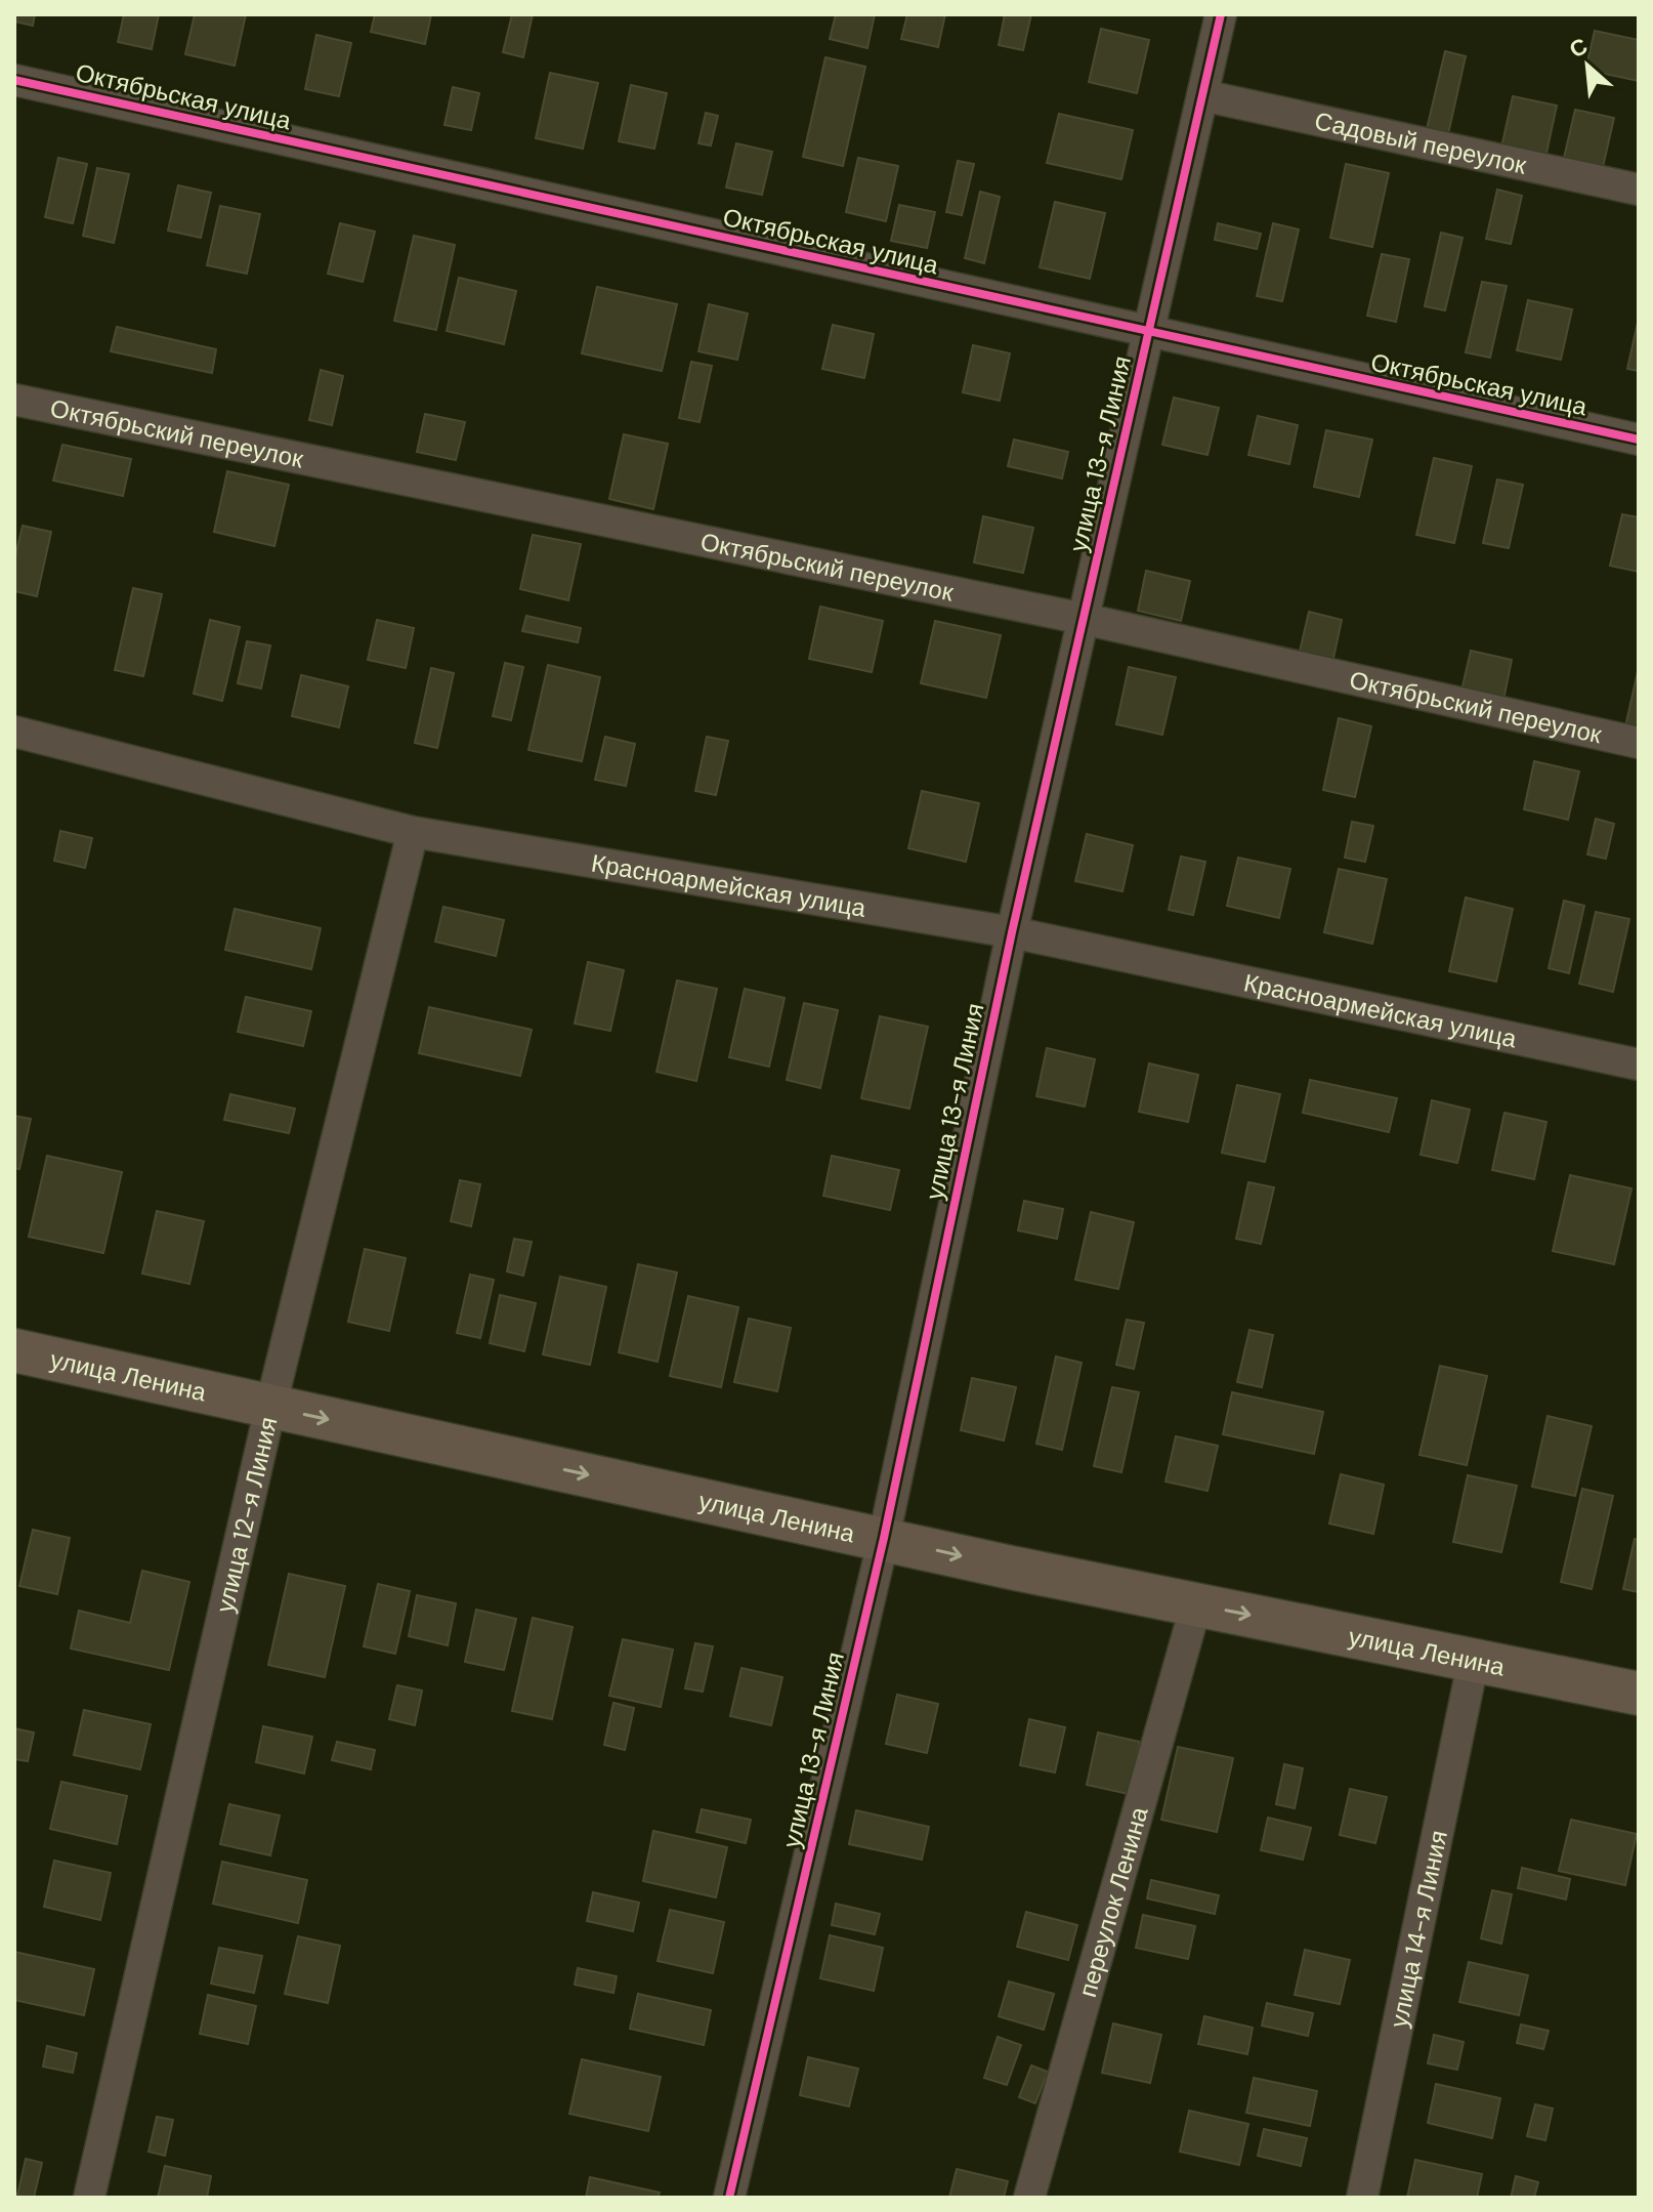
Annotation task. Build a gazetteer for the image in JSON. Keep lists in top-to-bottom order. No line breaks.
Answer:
{"streets":{"main road":["улица Ленина"],"street":["Октябрьская улица","Садовый переулок","Октябрьский переулок","улица 13-я Линия","Красноармейская улица","улица 12-я Линия","переулок Ленина","улица 14-я Линия"]},"crossings":[["Октябрьская улица","улица 13-я Линия"],["Садовый переулок","улица 13-я Линия"],["Октябрьский переулок","улица 13-я Линия"],["улица 13-я Линия","Красноармейская улица"],["улица 13-я Линия","улица Ленина"],["Красноармейская улица","улица 12-я Линия"],["улица Ленина","улица 12-я Линия"],["улица Ленина","переулок Ленина"],["улица Ленина","улица 14-я Линия"]],"one_way":["улица Ленина"],"north":"top left"}
